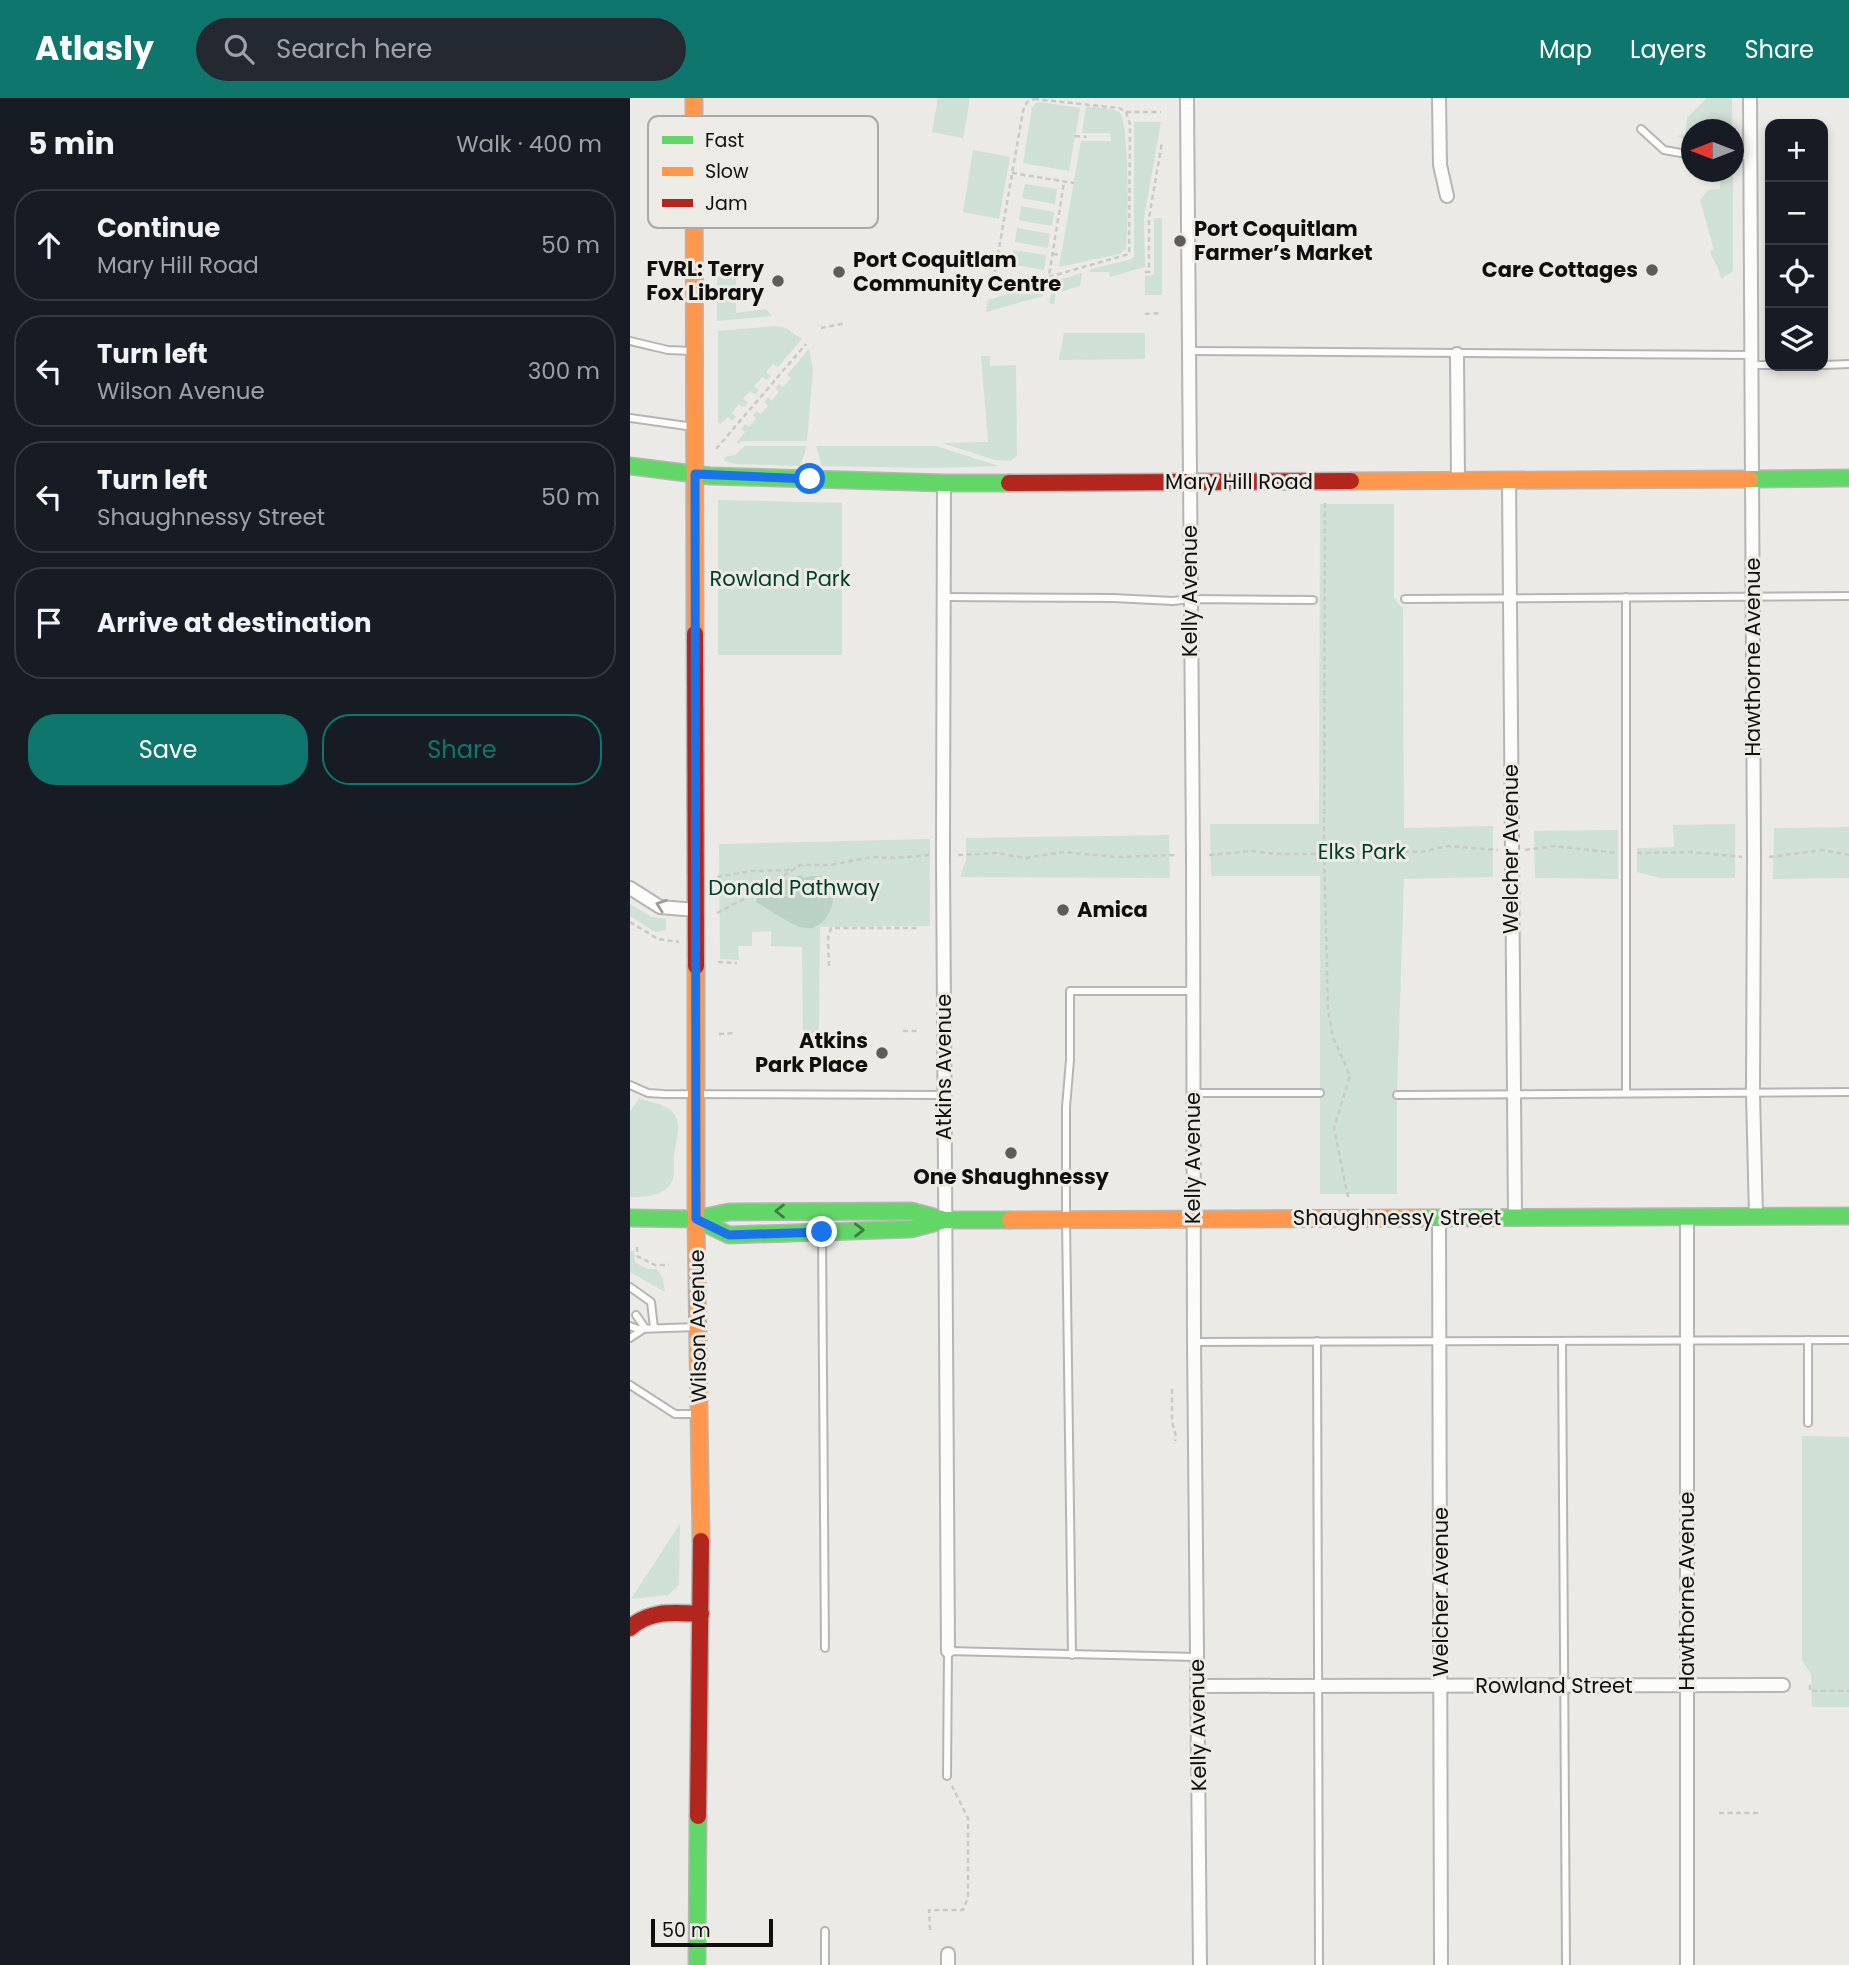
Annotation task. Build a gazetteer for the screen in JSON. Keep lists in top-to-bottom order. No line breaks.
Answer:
{"streets":{"street":["Mary Hill Road","Kelly Avenue","Hawthorne Avenue","Welcher Avenue","Atkins Avenue","Shaughnessy Street","Wilson Avenue","Rowland Street"]},"crossings":[["Mary Hill Road","Kelly Avenue"],["Mary Hill Road","Hawthorne Avenue"],["Mary Hill Road","Welcher Avenue"],["Mary Hill Road","Atkins Avenue"],["Mary Hill Road","Wilson Avenue"],["Kelly Avenue","Shaughnessy Street"],["Kelly Avenue","Rowland Street"],["Hawthorne Avenue","Shaughnessy Street"],["Hawthorne Avenue","Rowland Street"],["Welcher Avenue","Shaughnessy Street"],["Welcher Avenue","Rowland Street"],["Atkins Avenue","Shaughnessy Street"],["Shaughnessy Street","Wilson Avenue"]],"parks":["Rowland Park","Elks Park","Donald Pathway"],"places":["Port Coquitlam Farmer’s Market","Care Cottages","Port Coquitlam Community Centre","FVRL: Terry Fox Library","Amica","Atkins Park Place","One Shaughnessy"],"legend":["Fast","Slow","Jam"],"scale_bar":"50 m","north":"left","page":{"header":"Atlasly","search":"Search here","nav":["Map","Layers","Share"],"heading":["5 min","Walk · 400 m"],"map_buttons":["+","−"],"list":[["Continue","Mary Hill Road","50 m"],["Turn left","Wilson Avenue","300 m"],["Turn left","Shaughnessy Street","50 m"],"Arrive at destination"],"buttons":["Save","Share"],"scale":"50 m"}}
